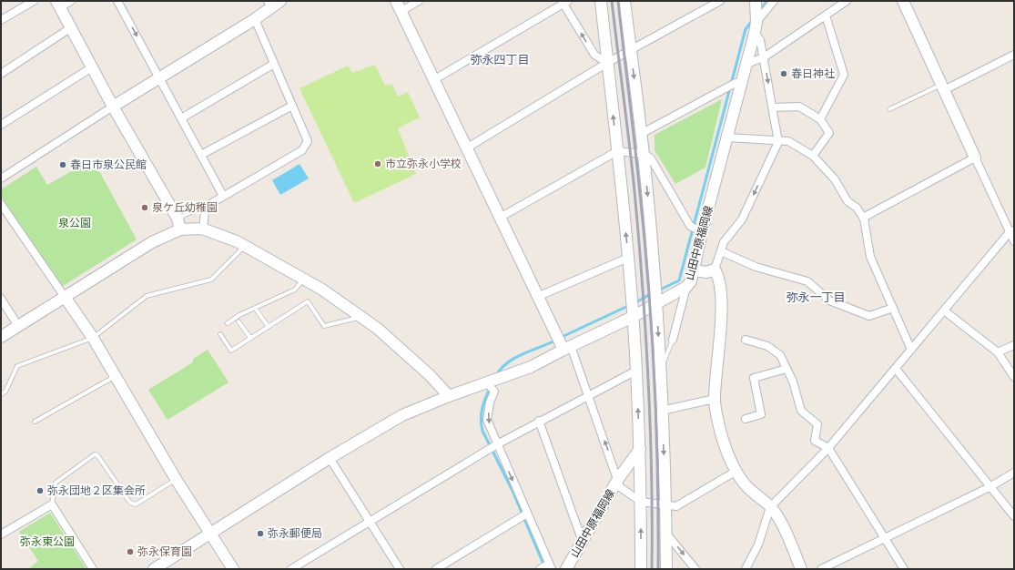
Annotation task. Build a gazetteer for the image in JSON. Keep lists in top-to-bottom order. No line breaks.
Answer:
{"streets":{"street":["山田中原福岡線"]},"districts":["弥永四丁目","弥永一丁目"],"parks":["泉公園","弥永東公園"],"places":["春日神社","市立弥永小学校","春日市泉公民館","泉ケ丘幼稚園","弥永団地２区集会所","弥永郵便局","弥永保育園"]}
